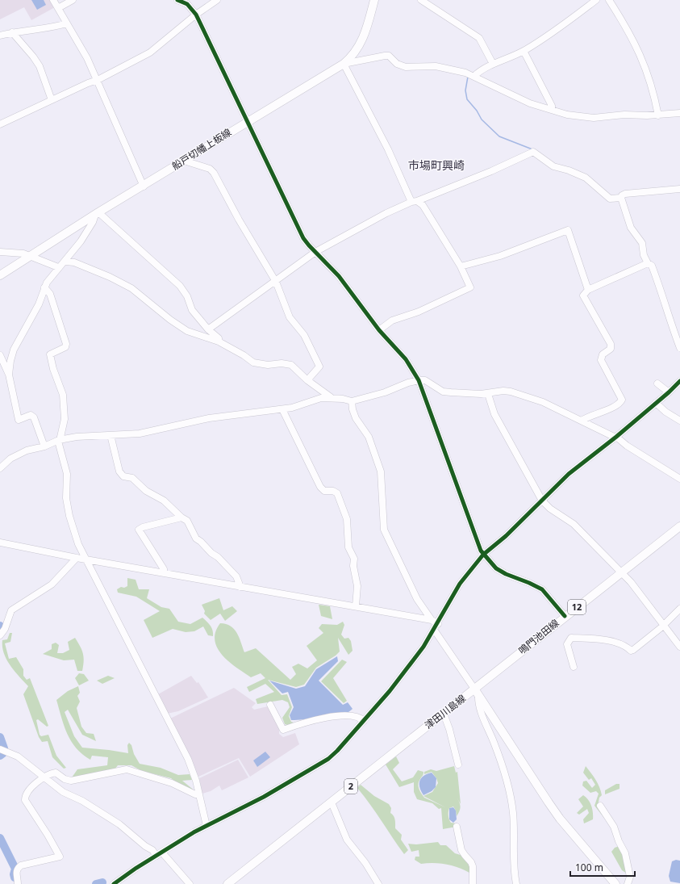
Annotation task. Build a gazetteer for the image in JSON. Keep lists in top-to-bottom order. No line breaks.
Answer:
{"streets":{"main road":["船戸切幡上板線","12","鳴門池田線","津田川島線","2"]},"crossings":[["鳴門池田線","津田川島線"]],"districts":["市場町興崎"],"scale_bar":"100 m"}
